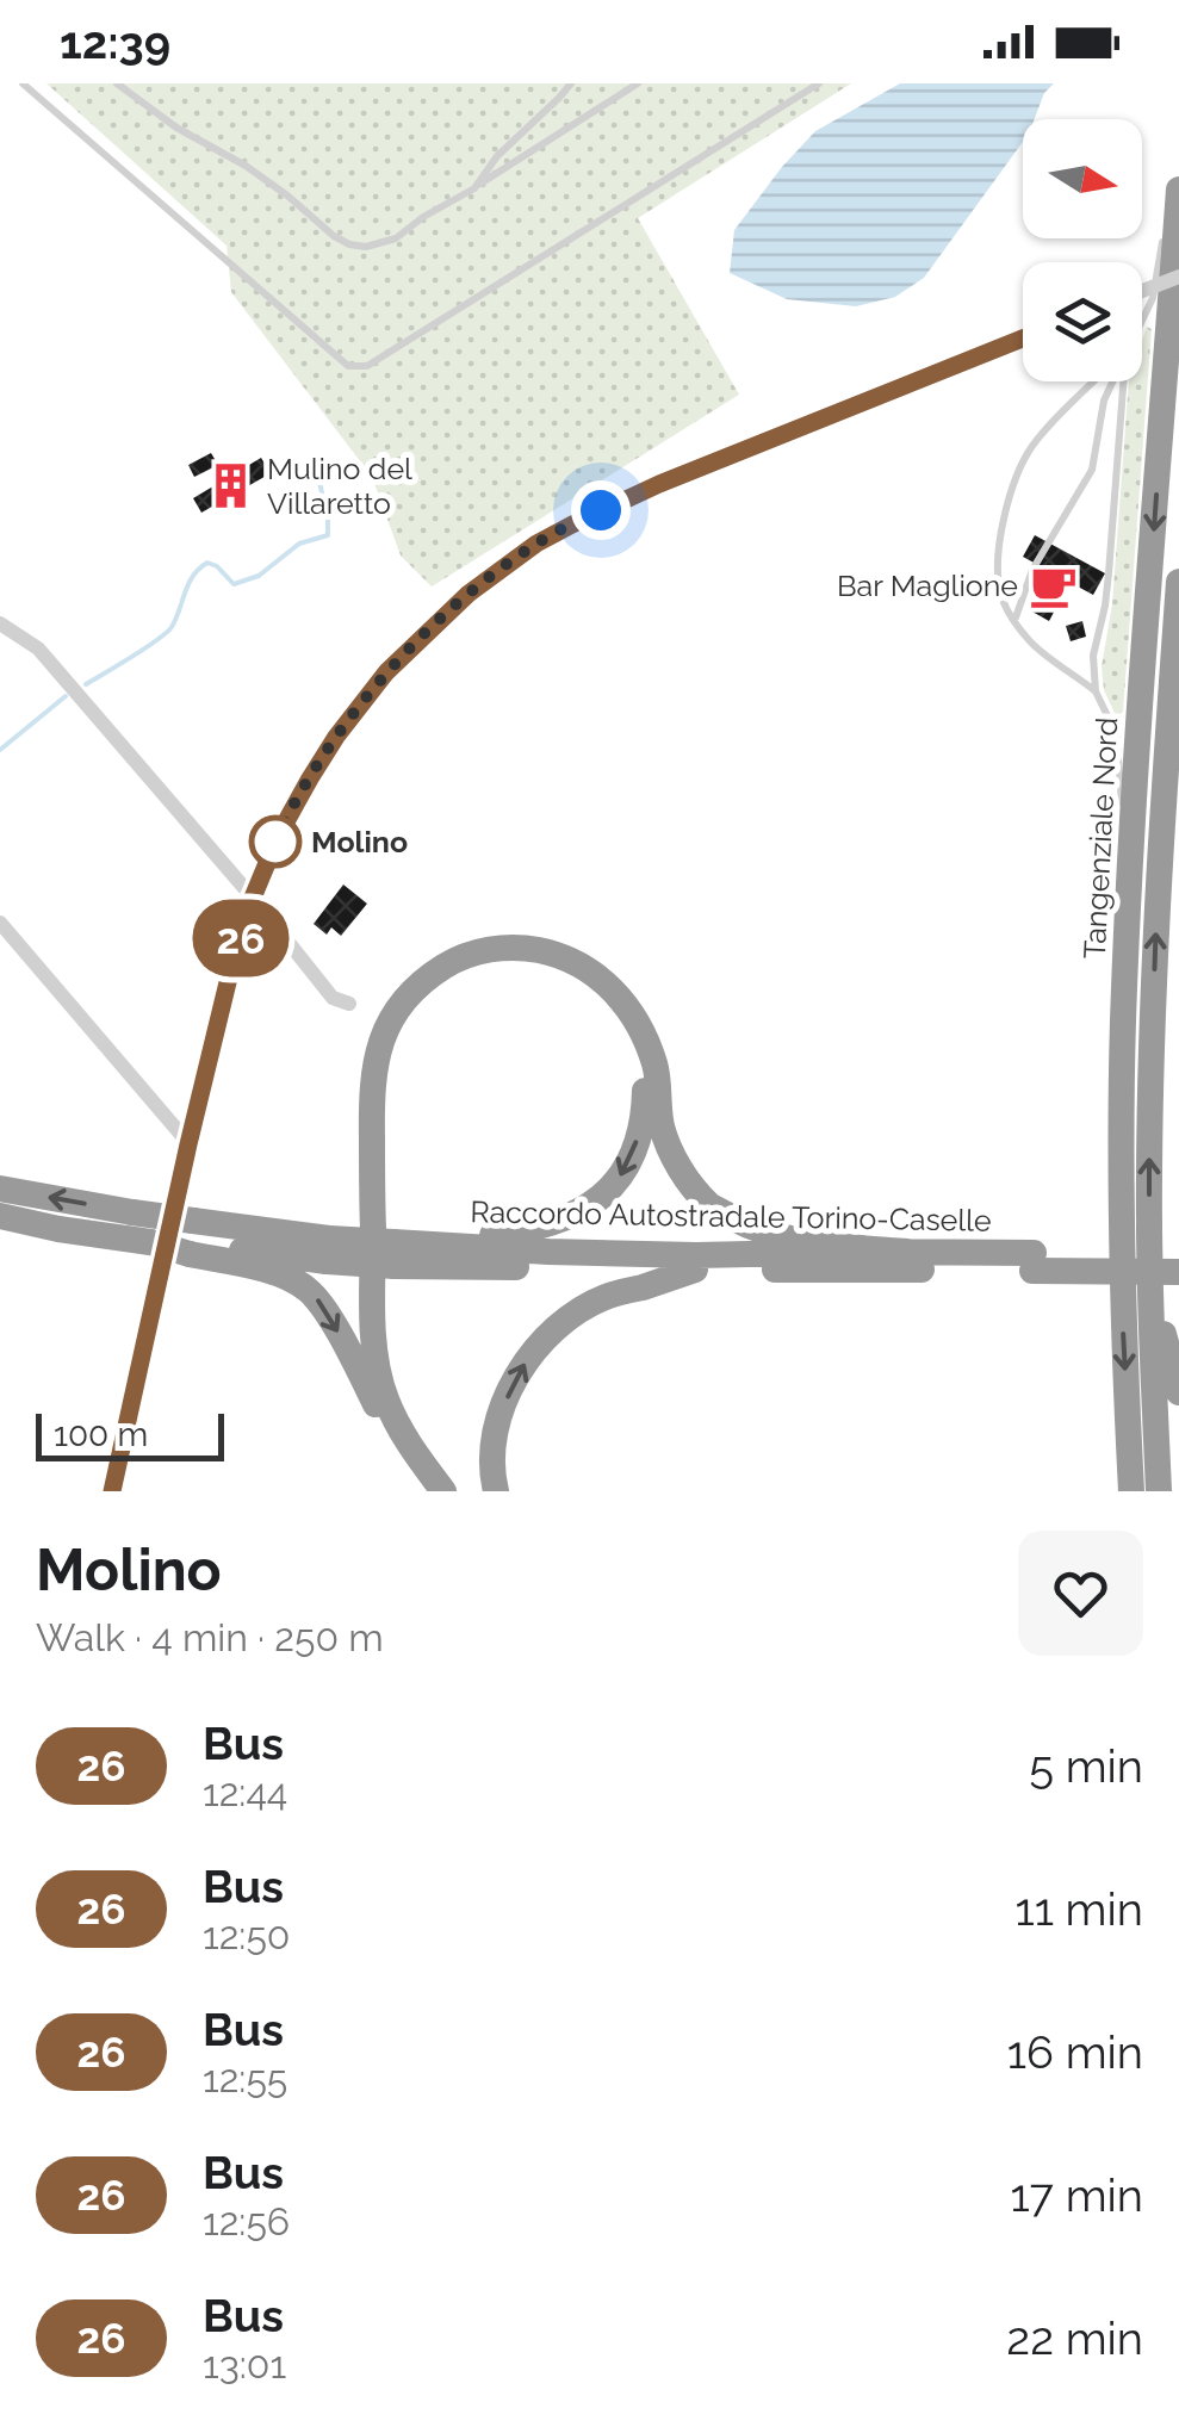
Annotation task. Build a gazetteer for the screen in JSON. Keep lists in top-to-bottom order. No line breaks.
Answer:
{"streets":{"highway":["Tangenziale Nord","Raccordo Autostradale Torino-Caselle"]},"places":{"building":["Mulino del Villaretto"],"cafe":["Bar Maglione"],"other":["Molino"]},"lines":["bus line 26"],"scale_bar":"100 m","north":"right","page":{"status":"12:39","on_map":"26","scale":"100 m","heading":["Molino","Walk · 4 min · 250 m"],"list":[{"mark":"26","name":"Bus","note":"12:44","value":"5 min"},{"mark":"26","name":"Bus","note":"12:50","value":"11 min"},{"mark":"26","name":"Bus","note":"12:55","value":"16 min"},{"mark":"26","name":"Bus","note":"12:56","value":"17 min"},{"mark":"26","name":"Bus","note":"13:01","value":"22 min"}]}}
